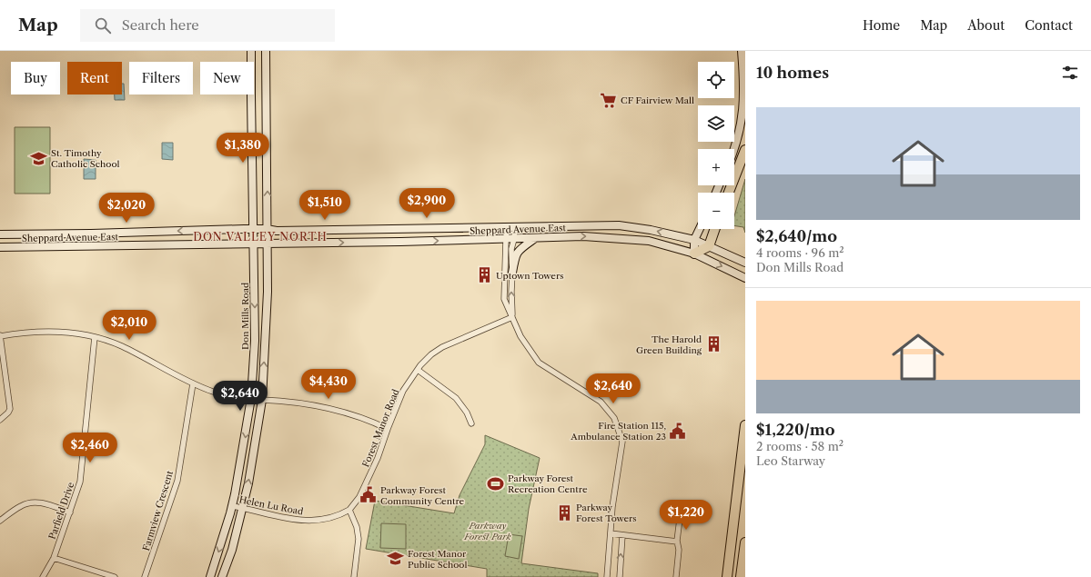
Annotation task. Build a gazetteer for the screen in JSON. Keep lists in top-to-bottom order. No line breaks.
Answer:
{"streets":{"main road":["Sheppard Avenue East","Don Mills Road"],"street":["Forest Manor Road","Helen Lu Road","Parfield Drive","Farmview Crescent"]},"crossings":[["Sheppard Avenue East","Don Mills Road"],["Don Mills Road","Helen Lu Road"],["Forest Manor Road","Helen Lu Road"]],"districts":["DON VALLEY NORTH"],"parks":["Parkway Forest Park"],"places":{"supermarket":["CF Fairview Mall"],"school or university":["St. Timothy Catholic School","Forest Manor Public School"],"building":["Uptown Towers","The Harold Green Building","Parkway Forest Towers"],"public building":["Fire Station 115, Ambulance Station 23","Parkway Forest Community Centre"],"sports":["Parkway Forest Recreation Centre"]},"page":{"header":"Map","search":"Search here","nav":["Home","Map","About","Contact"],"heading":"10 homes","map_buttons":["+","−"],"chip":["Buy","Rent","Filters","New"],"list":[{"name":"$2,640/mo","note":"4 rooms · 96 m² · Don Mills Road"},{"name":"$1,220/mo","note":"2 rooms · 58 m² · Leo Starway"}],"price":["$1,380","$2,900","$1,510","$2,020","$2,010","$4,430","$2,640","$2,640","$2,460","$1,220"]}}
